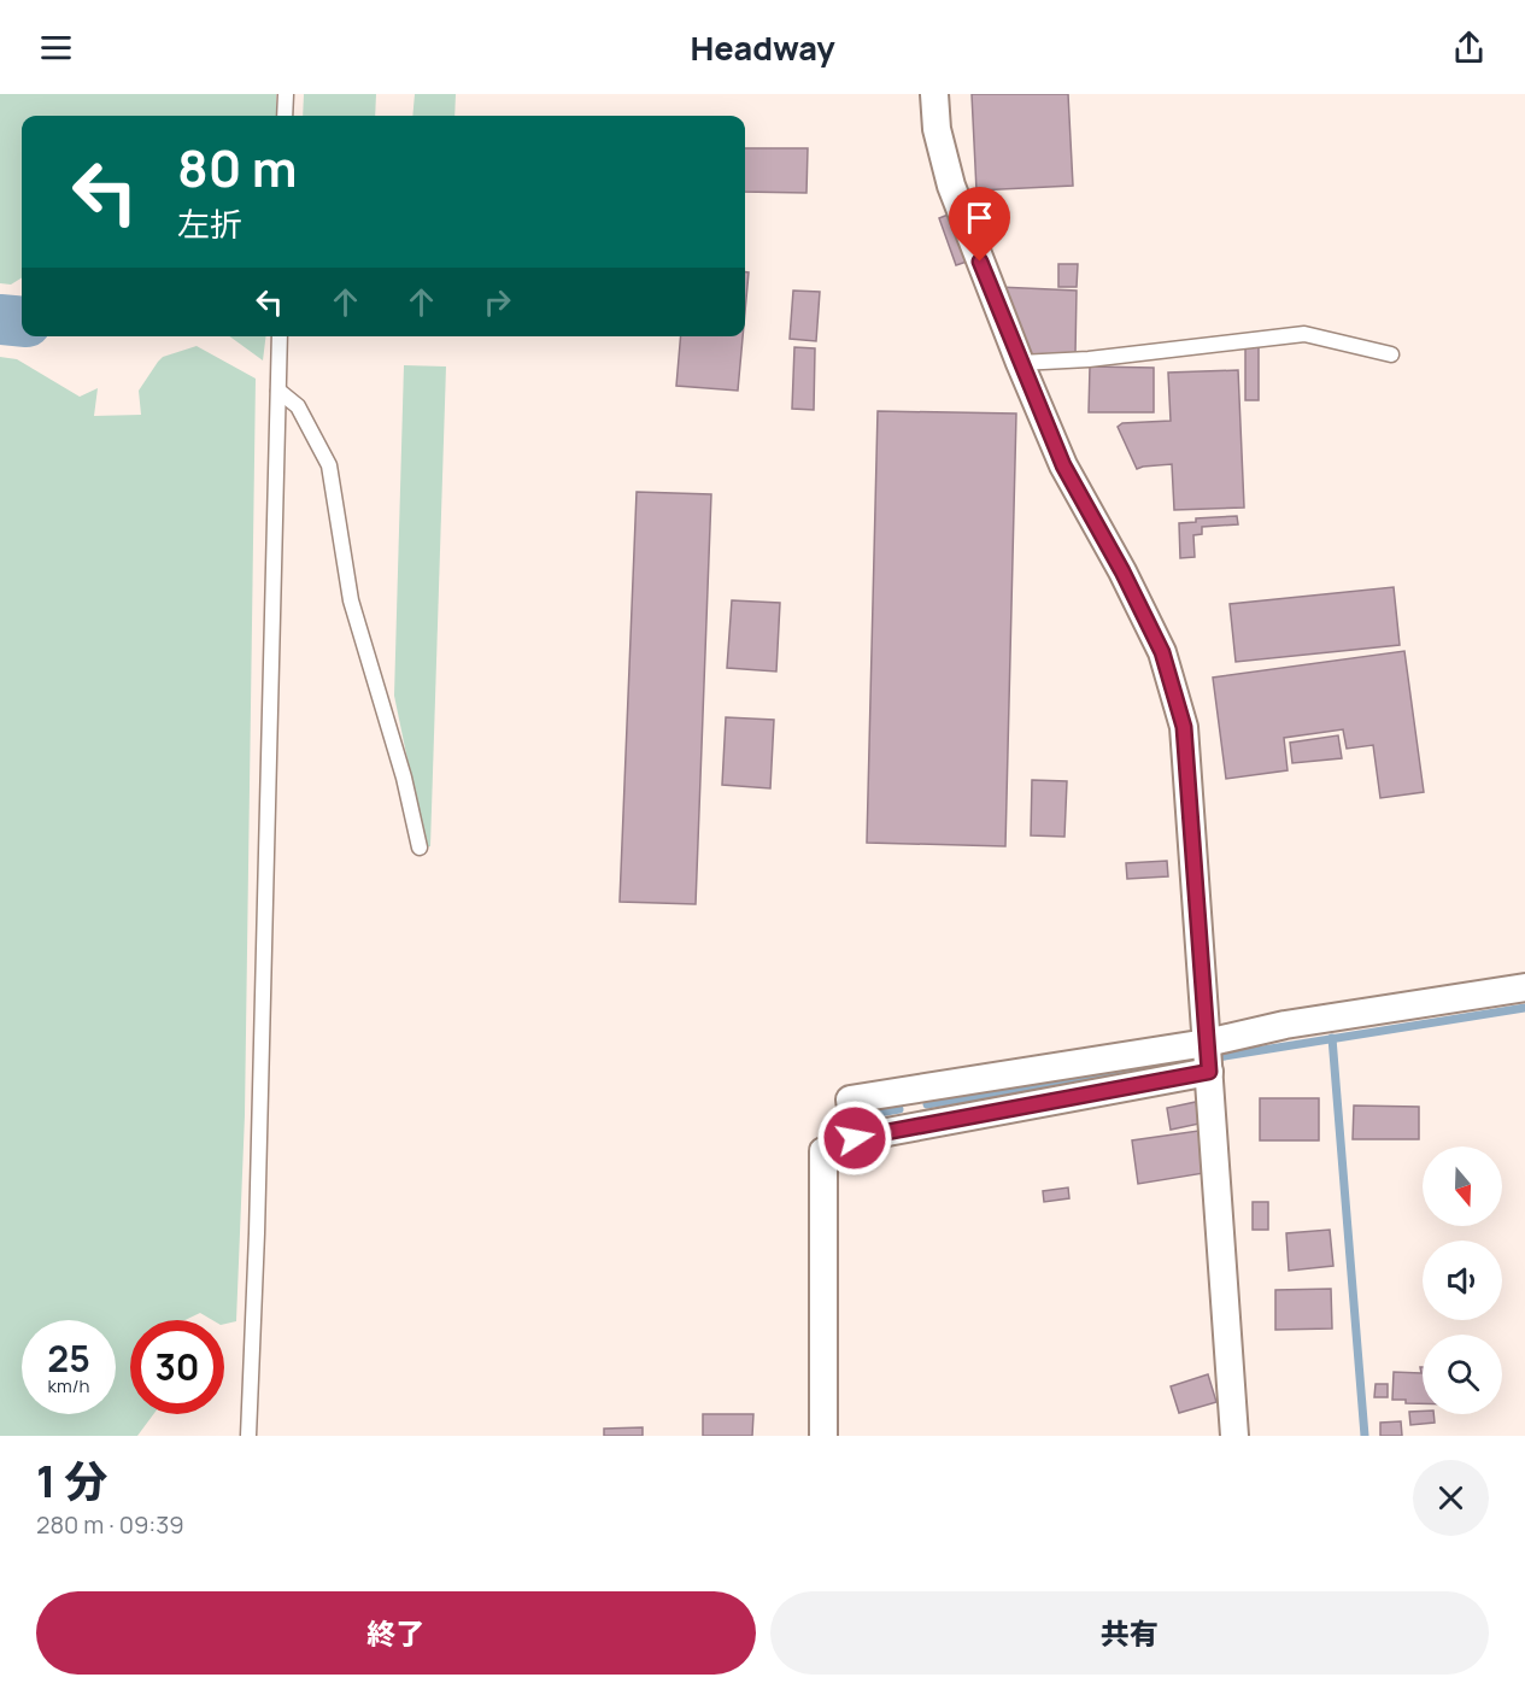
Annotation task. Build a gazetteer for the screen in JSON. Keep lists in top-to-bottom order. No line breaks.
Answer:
{"north":"bottom","page":{"header":"Headway","turn":["80 m","左折"],"speed":"25 km/h","limit":"30","heading":["1 分","280 m · 09:39"],"buttons":["終了","共有"]}}
